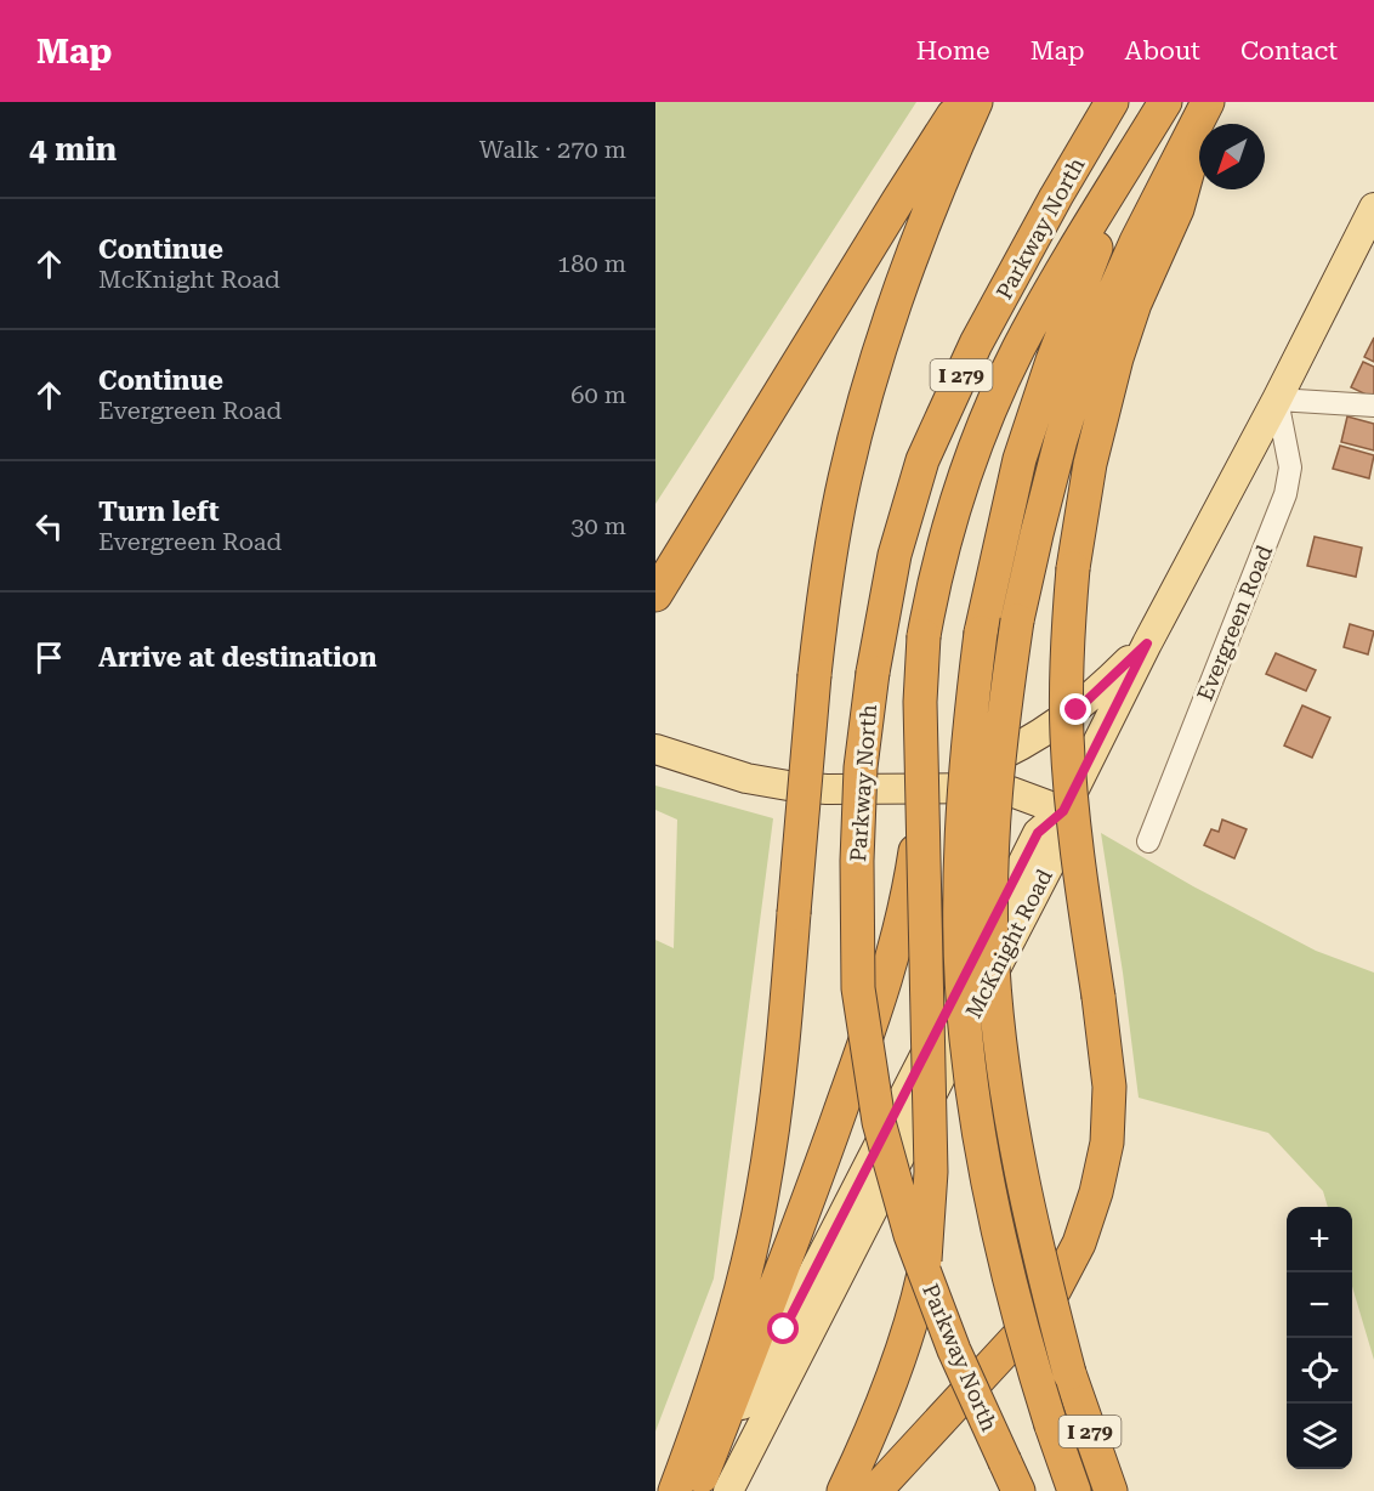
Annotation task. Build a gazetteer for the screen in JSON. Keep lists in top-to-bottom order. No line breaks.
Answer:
{"streets":{"highway":["Parkway North","I 279"],"main road":["McKnight Road"],"street":["Evergreen Road"]},"north":"bottom left","page":{"header":"Map","nav":["Home","Map","About","Contact"],"heading":["4 min","Walk · 270 m"],"list":[["Continue","McKnight Road","180 m"],["Continue","Evergreen Road","60 m"],["Turn left","Evergreen Road","30 m"],"Arrive at destination"],"map_buttons":["+","−"]}}
